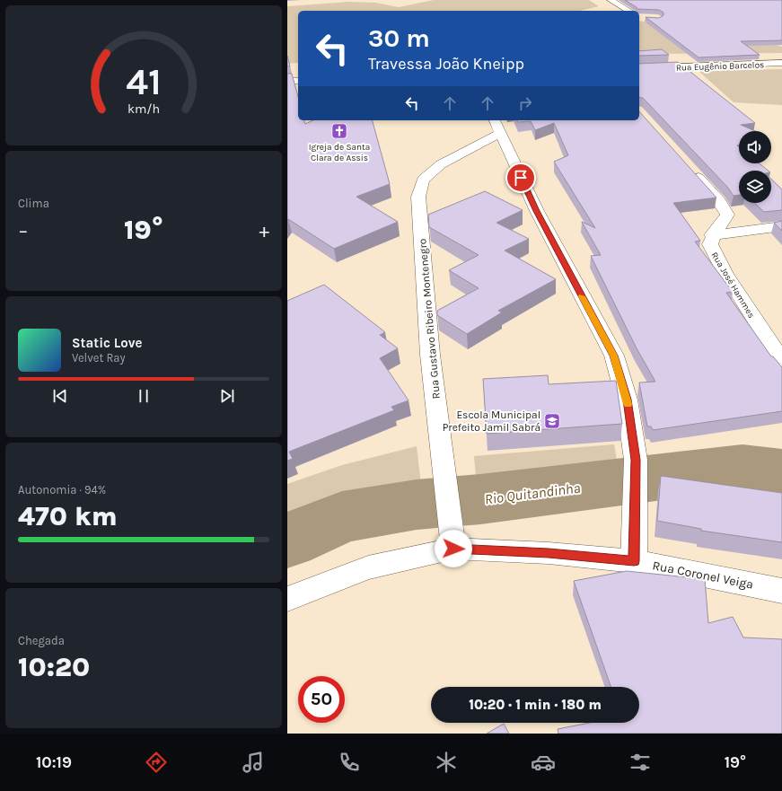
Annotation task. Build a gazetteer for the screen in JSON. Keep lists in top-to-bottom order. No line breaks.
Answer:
{"streets":{"street":["Rua Eugênio Barcelos","Rua José Hammes","Rua Gustavo Ribeiro Montenegro","Rua Coronel Veiga"]},"crossings":[["Rua Gustavo Ribeiro Montenegro","Rua Coronel Veiga"]],"water":["Rio Quitandinha"],"places":{"church":["Igreja de Santa Clara de Assis"],"school or university":["Escola Municipal Prefeito Jamil Sabrá"]},"page":{"turn":["30 m","Travessa João Kneipp"],"tile":["Clima",["Autonomia · 94%","470 km"],["Chegada","10:20"]],"heat":["−","19°","+"],"song":["Static Love","Velvet Ray"],"limit":"50","trip":"10:20 · 1 min · 180 m","tabs":["10:19","19°"],"gauge":["41","km/h"]}}
